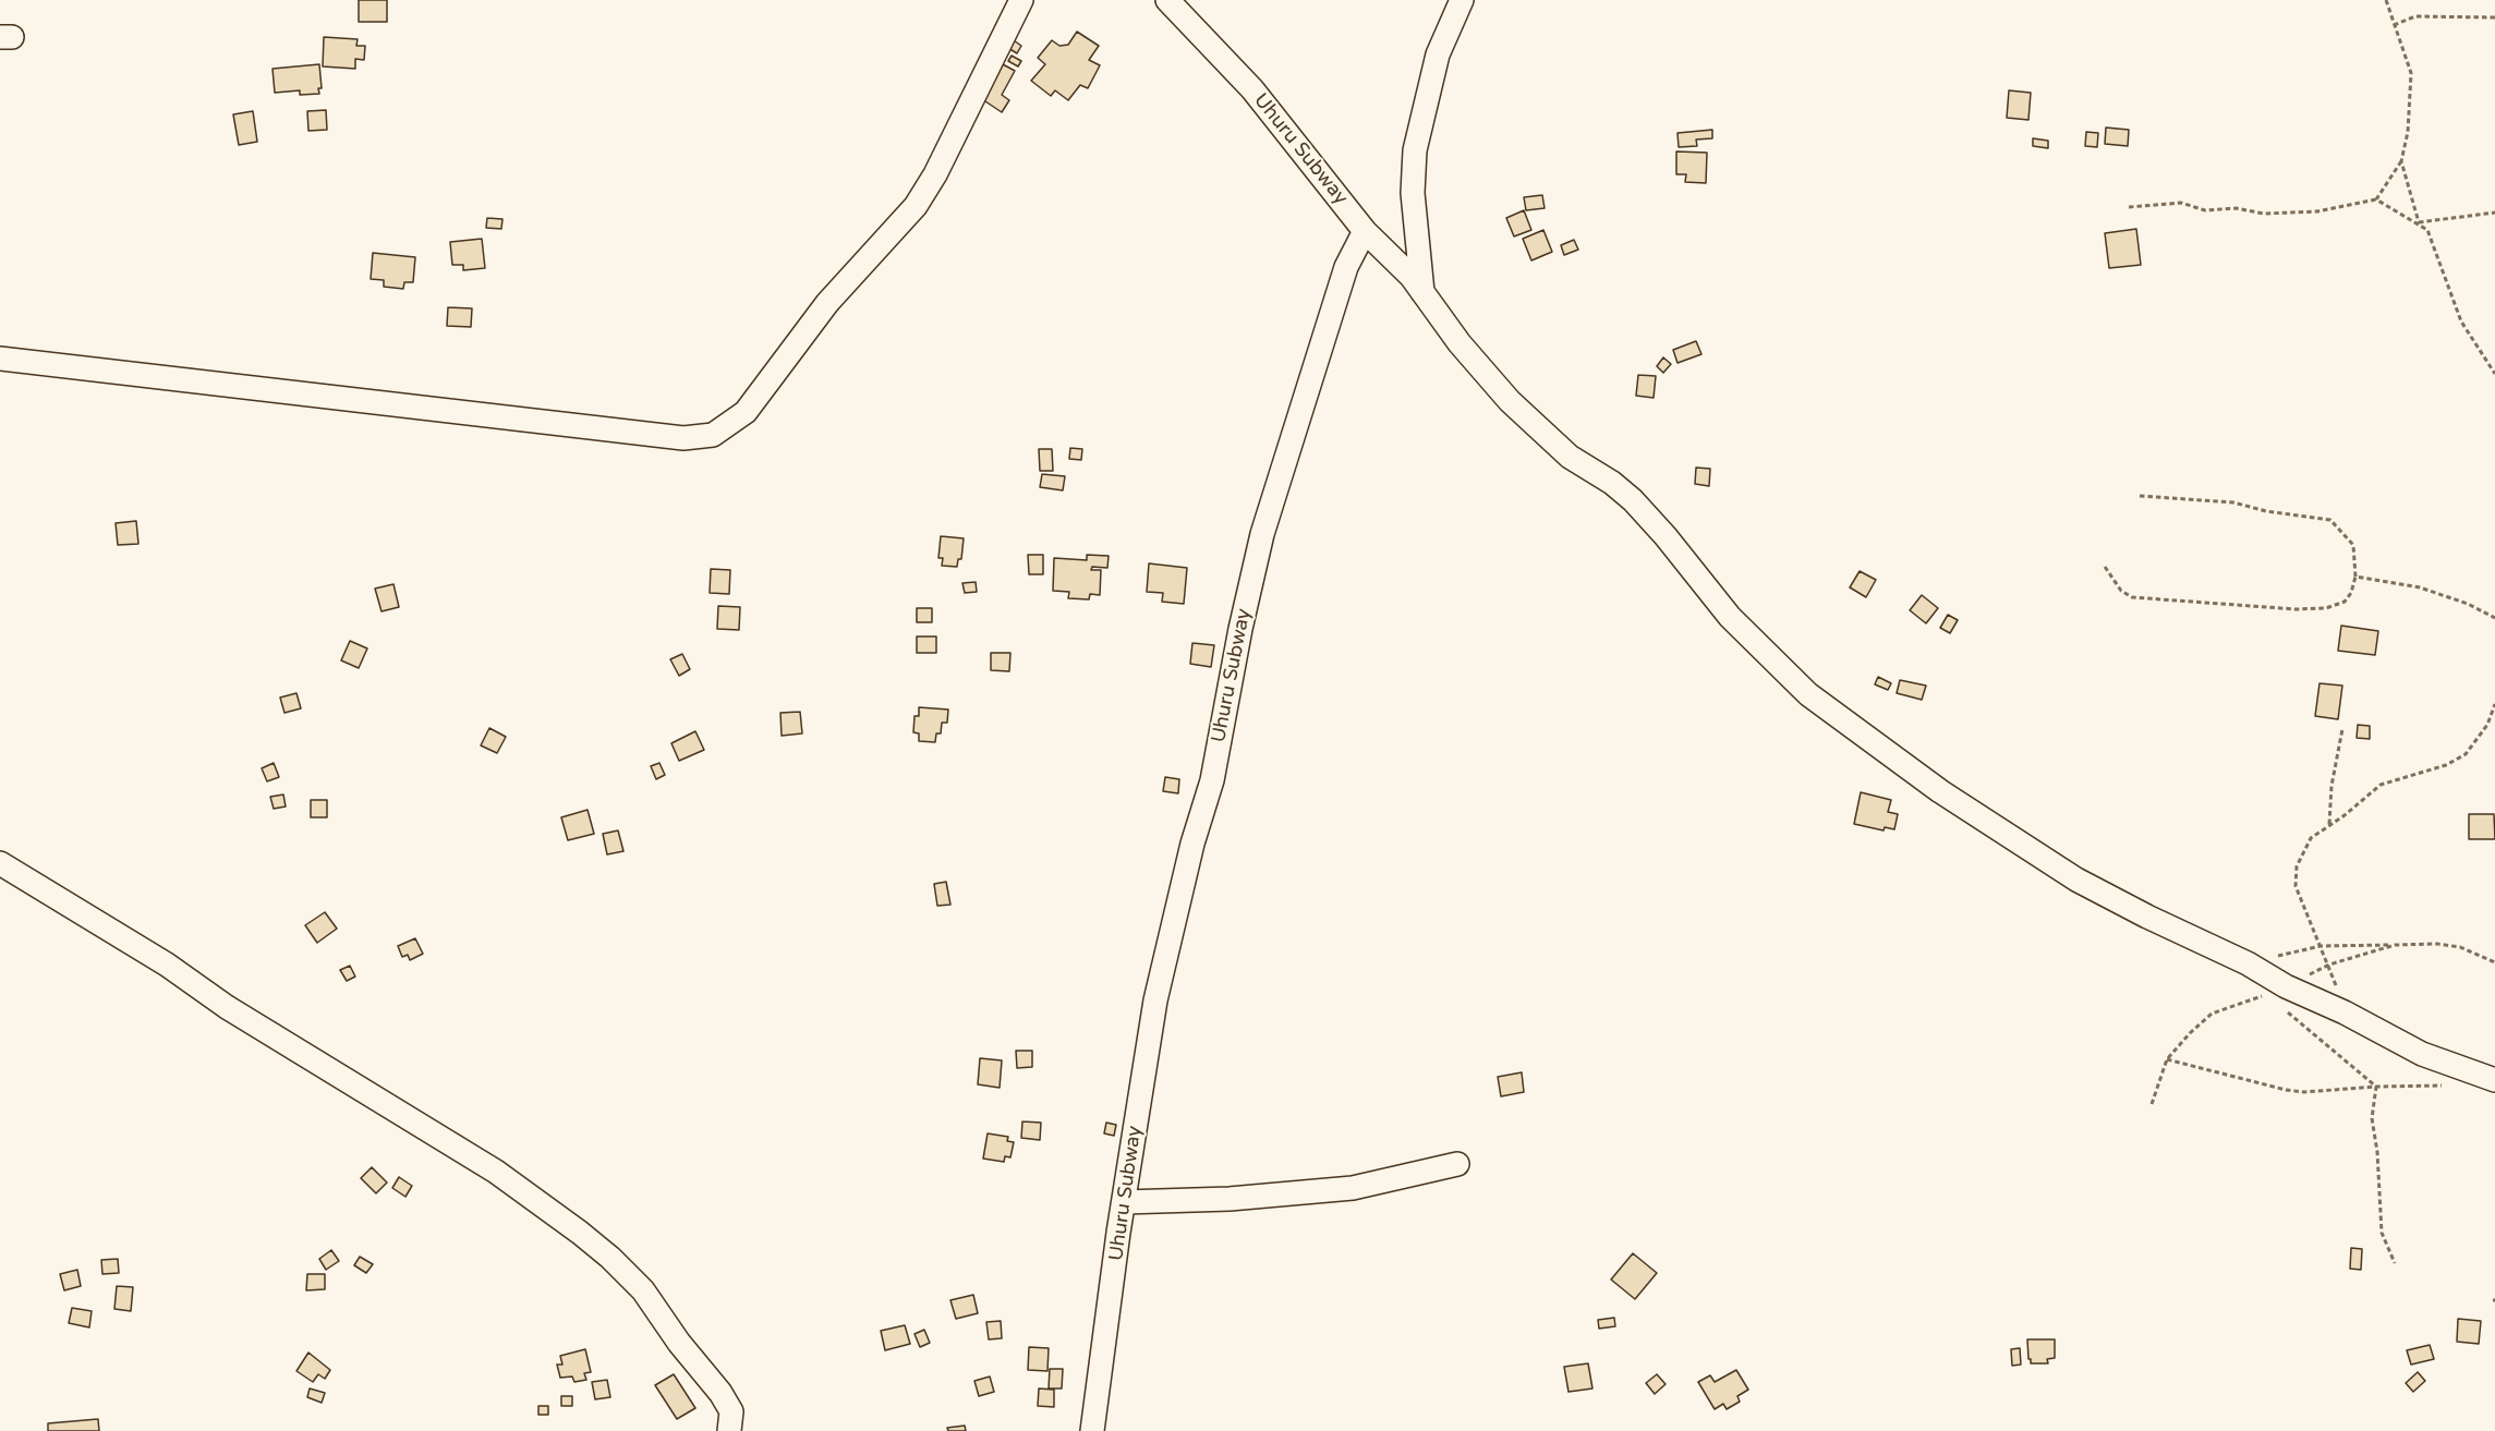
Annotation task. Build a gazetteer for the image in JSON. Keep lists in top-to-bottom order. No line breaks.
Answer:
{"streets":{"street":["Uhuru Subway"]}}
